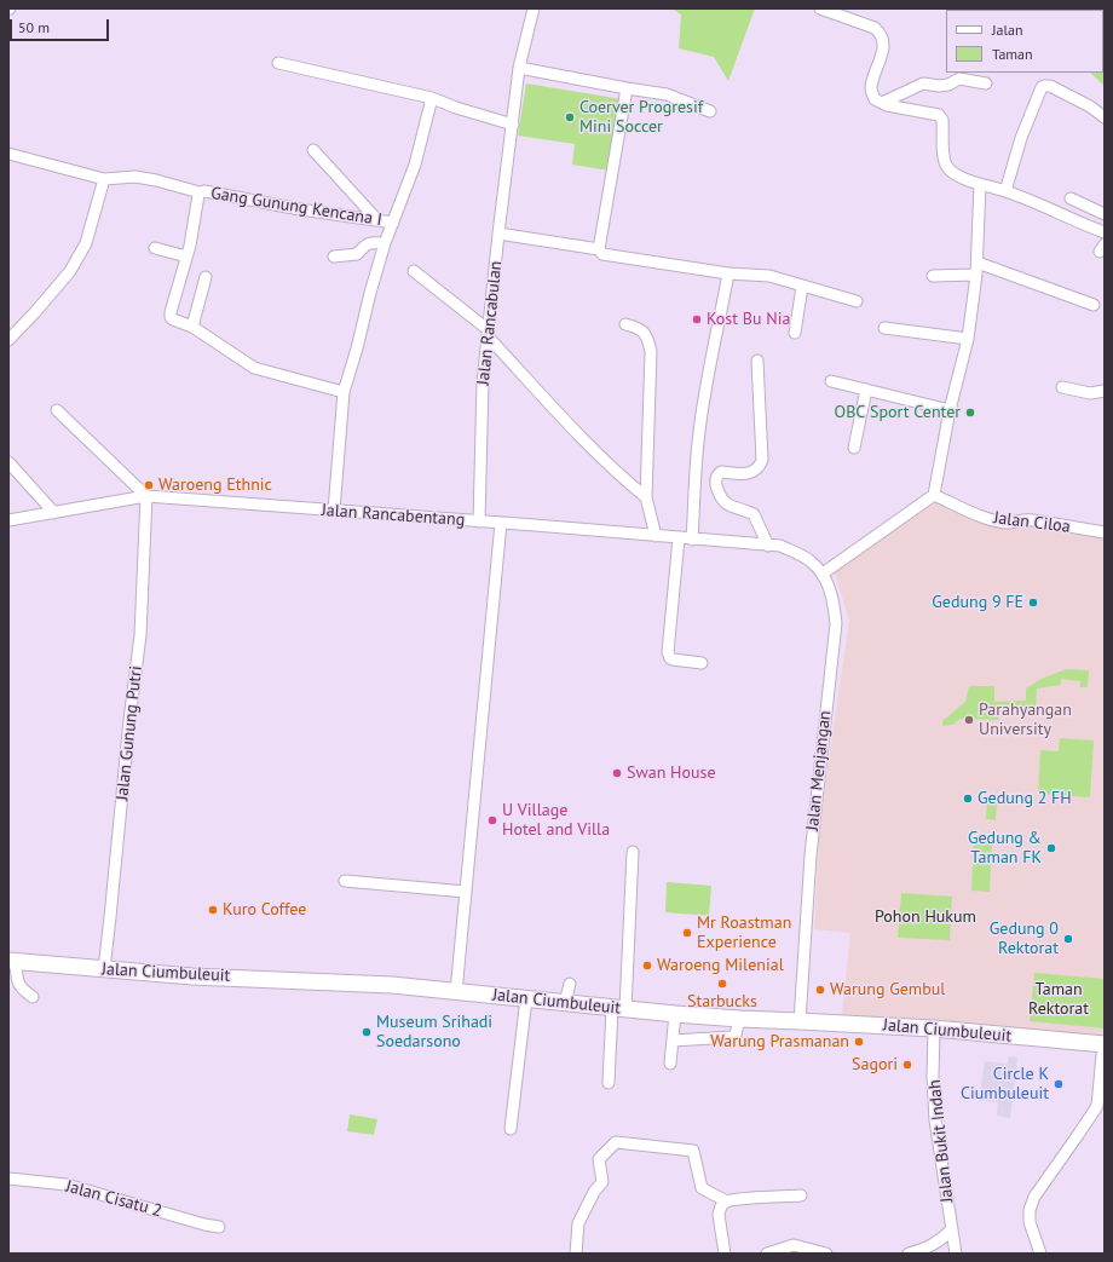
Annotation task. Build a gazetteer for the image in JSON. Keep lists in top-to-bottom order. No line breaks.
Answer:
{"streets":{"main road":["Jalan Ciumbuleuit"],"street":["Gang Gunung Kencana I","Jalan Rancabulan","Jalan Rancabentang","Jalan Ciloa","Jalan Gunung Putri","Jalan Menjangan","Jalan Bukit Indah","Jalan Cisatu 2"]},"crossings":[["Jalan Rancabulan","Jalan Rancabentang"],["Jalan Rancabentang","Jalan Gunung Putri"],["Jalan Rancabentang","Jalan Menjangan"],["Jalan Gunung Putri","Jalan Ciumbuleuit"],["Jalan Menjangan","Jalan Ciumbuleuit"],["Jalan Ciumbuleuit","Jalan Bukit Indah"]],"parks":["Pohon Hukum","Taman Rektorat"],"places":["Coerver Progresif Mini Soccer","Kost Bu Nia","OBC Sport Center","Waroeng Ethnic","Gedung 9 FE","Parahyangan University","Swan House","Gedung 2 FH","U Village Hotel and Villa","Gedung & Taman FK","Kuro Coffee","Mr Roastman Experience","Gedung 0 Rektorat","Waroeng Milenial","Starbucks","Warung Gembul","Museum Srihadi Soedarsono","Warung Prasmanan","Sagori","Circle K Ciumbuleuit"],"legend":["Jalan","Taman"],"scale_bar":"50 m"}
